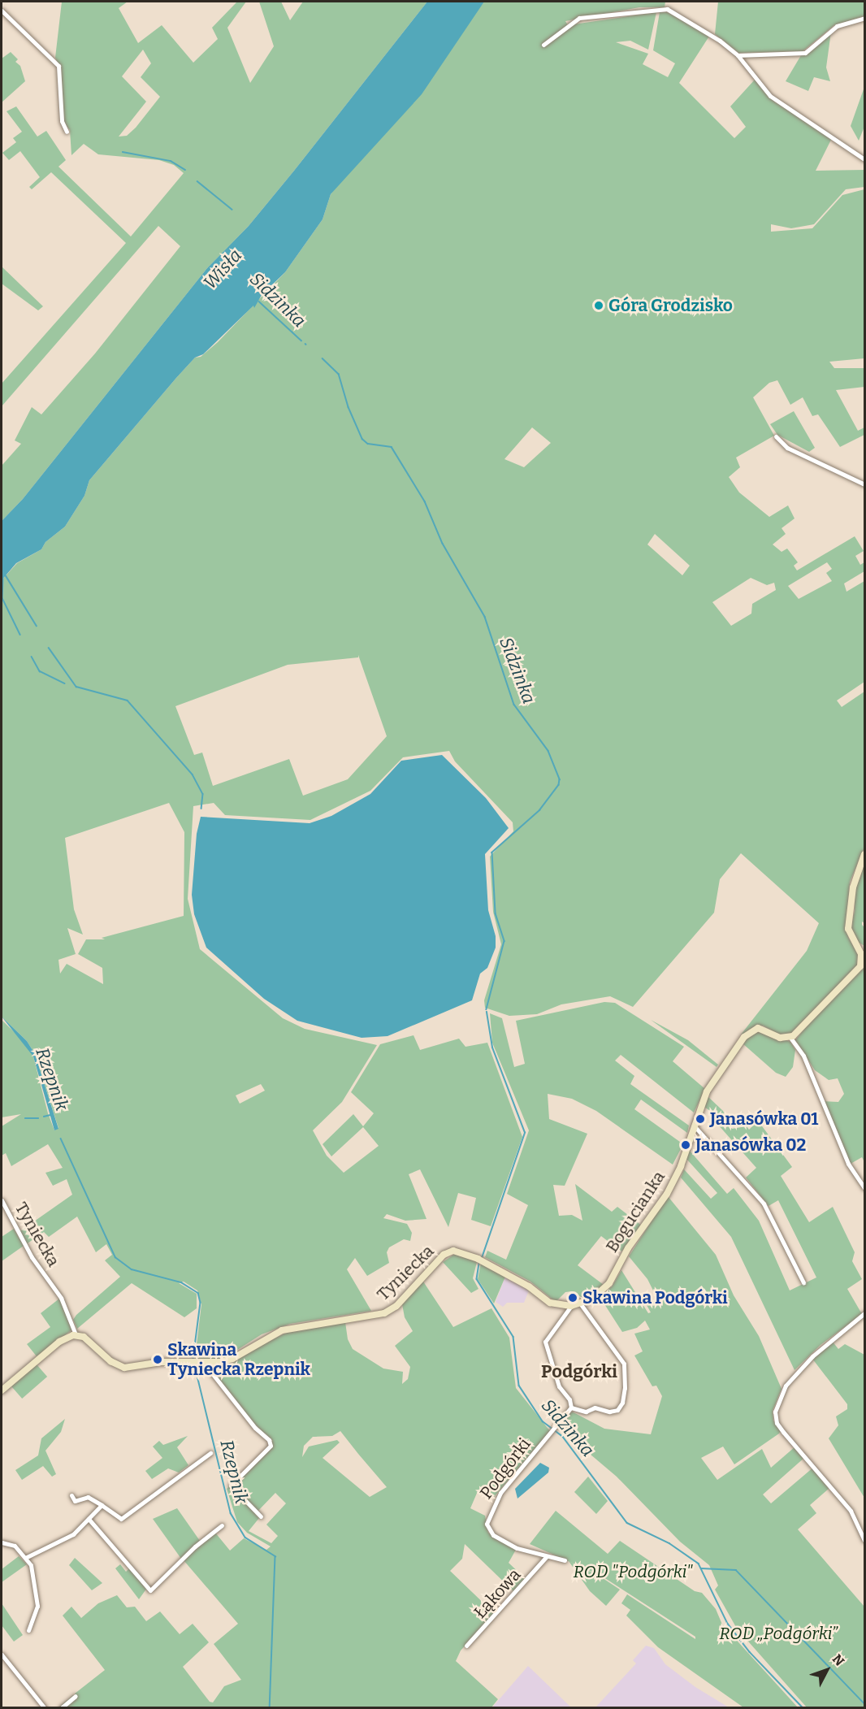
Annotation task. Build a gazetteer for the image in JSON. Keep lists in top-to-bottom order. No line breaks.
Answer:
{"streets":{"street":["Bogucianka","Tyniecka","Podgórki","Łąkowa"]},"crossings":[["Bogucianka","Tyniecka"],["Podgórki","Łąkowa"]],"districts":["Podgórki"],"water":["Wisła","Sidzinka","Rzepnik"],"parks":["ROD \"Podgórki\"","ROD „Podgórki”"],"places":["Góra Grodzisko","Janasówka 01","Janasówka 02","Skawina Podgórki","Skawina Tyniecka Rzepnik"],"north":"top right"}
